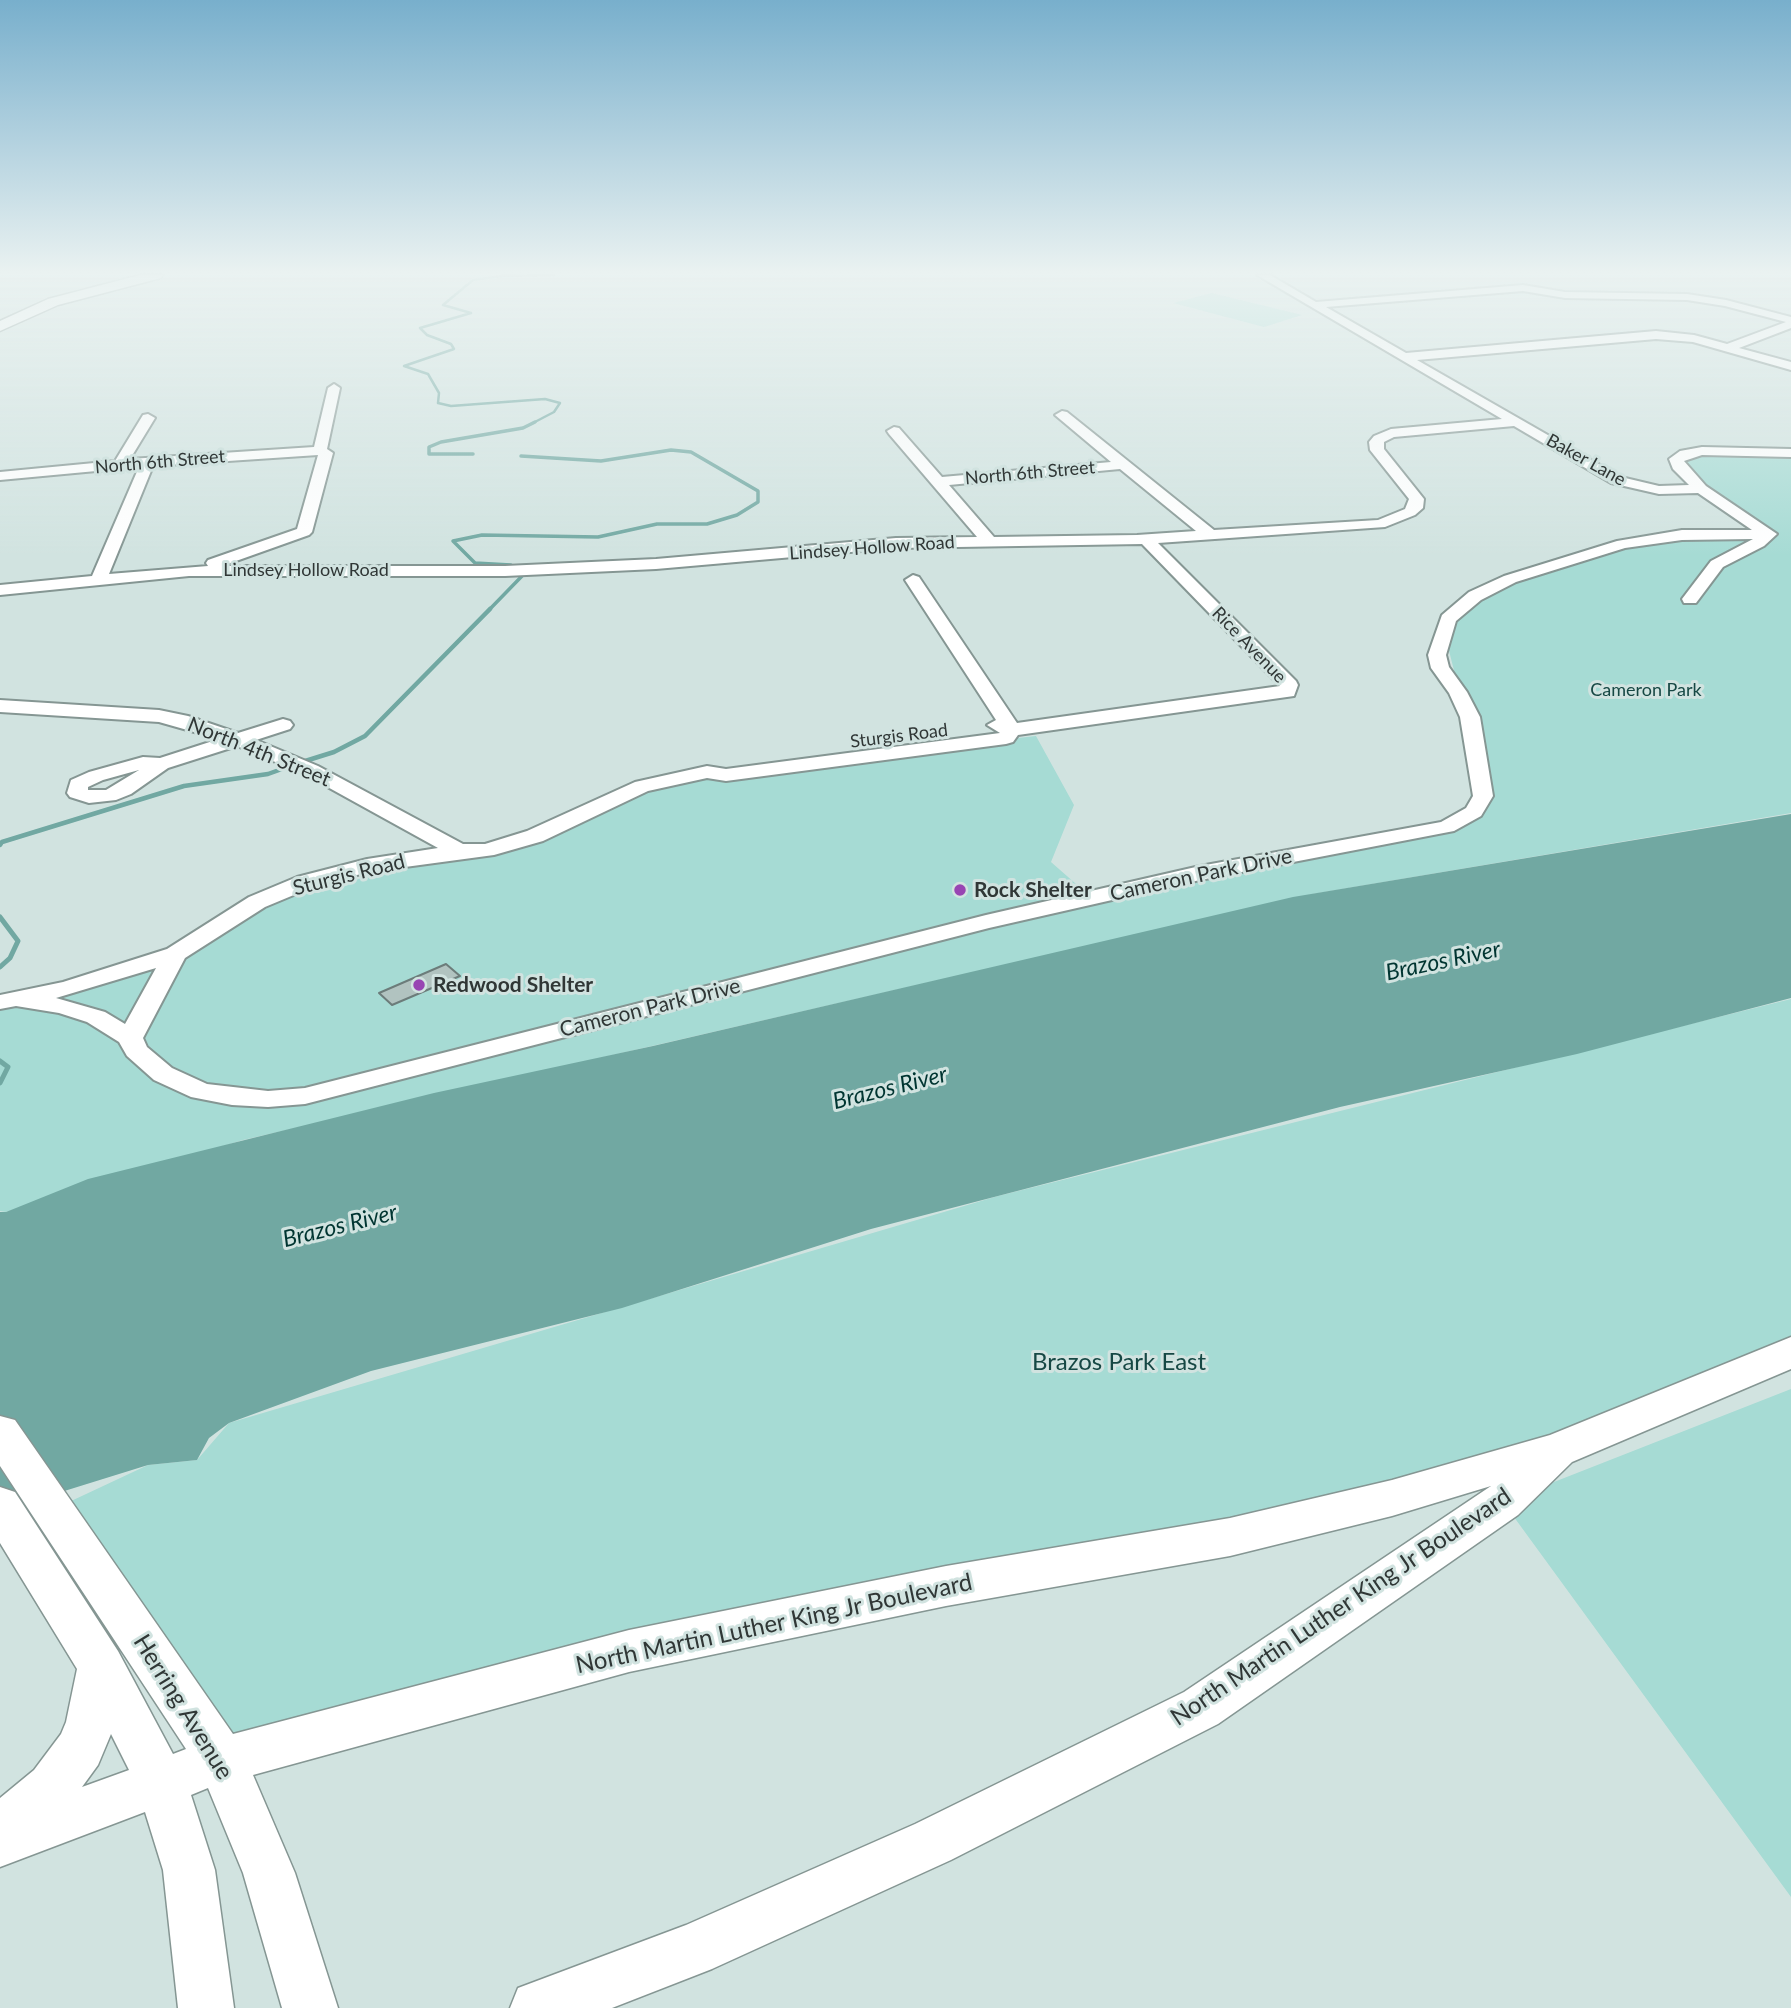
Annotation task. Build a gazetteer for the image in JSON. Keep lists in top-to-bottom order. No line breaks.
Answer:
{"streets":{"main road":["North Martin Luther King Jr Boulevard","Herring Avenue"],"street":["Baker Lane","North 6th Street","Lindsey Hollow Road","Rice Avenue","Sturgis Road","North 4th Street","Cameron Park Drive"]},"crossings":[["Baker Lane","Lindsey Hollow Road"],["Lindsey Hollow Road","Rice Avenue"],["Rice Avenue","Sturgis Road"],["Sturgis Road","North 4th Street"],["Sturgis Road","Cameron Park Drive"],["North Martin Luther King Jr Boulevard","Herring Avenue"]],"water":["Brazos River"],"parks":["Cameron Park","Brazos Park East"],"places":["Rock Shelter","Redwood Shelter"]}
